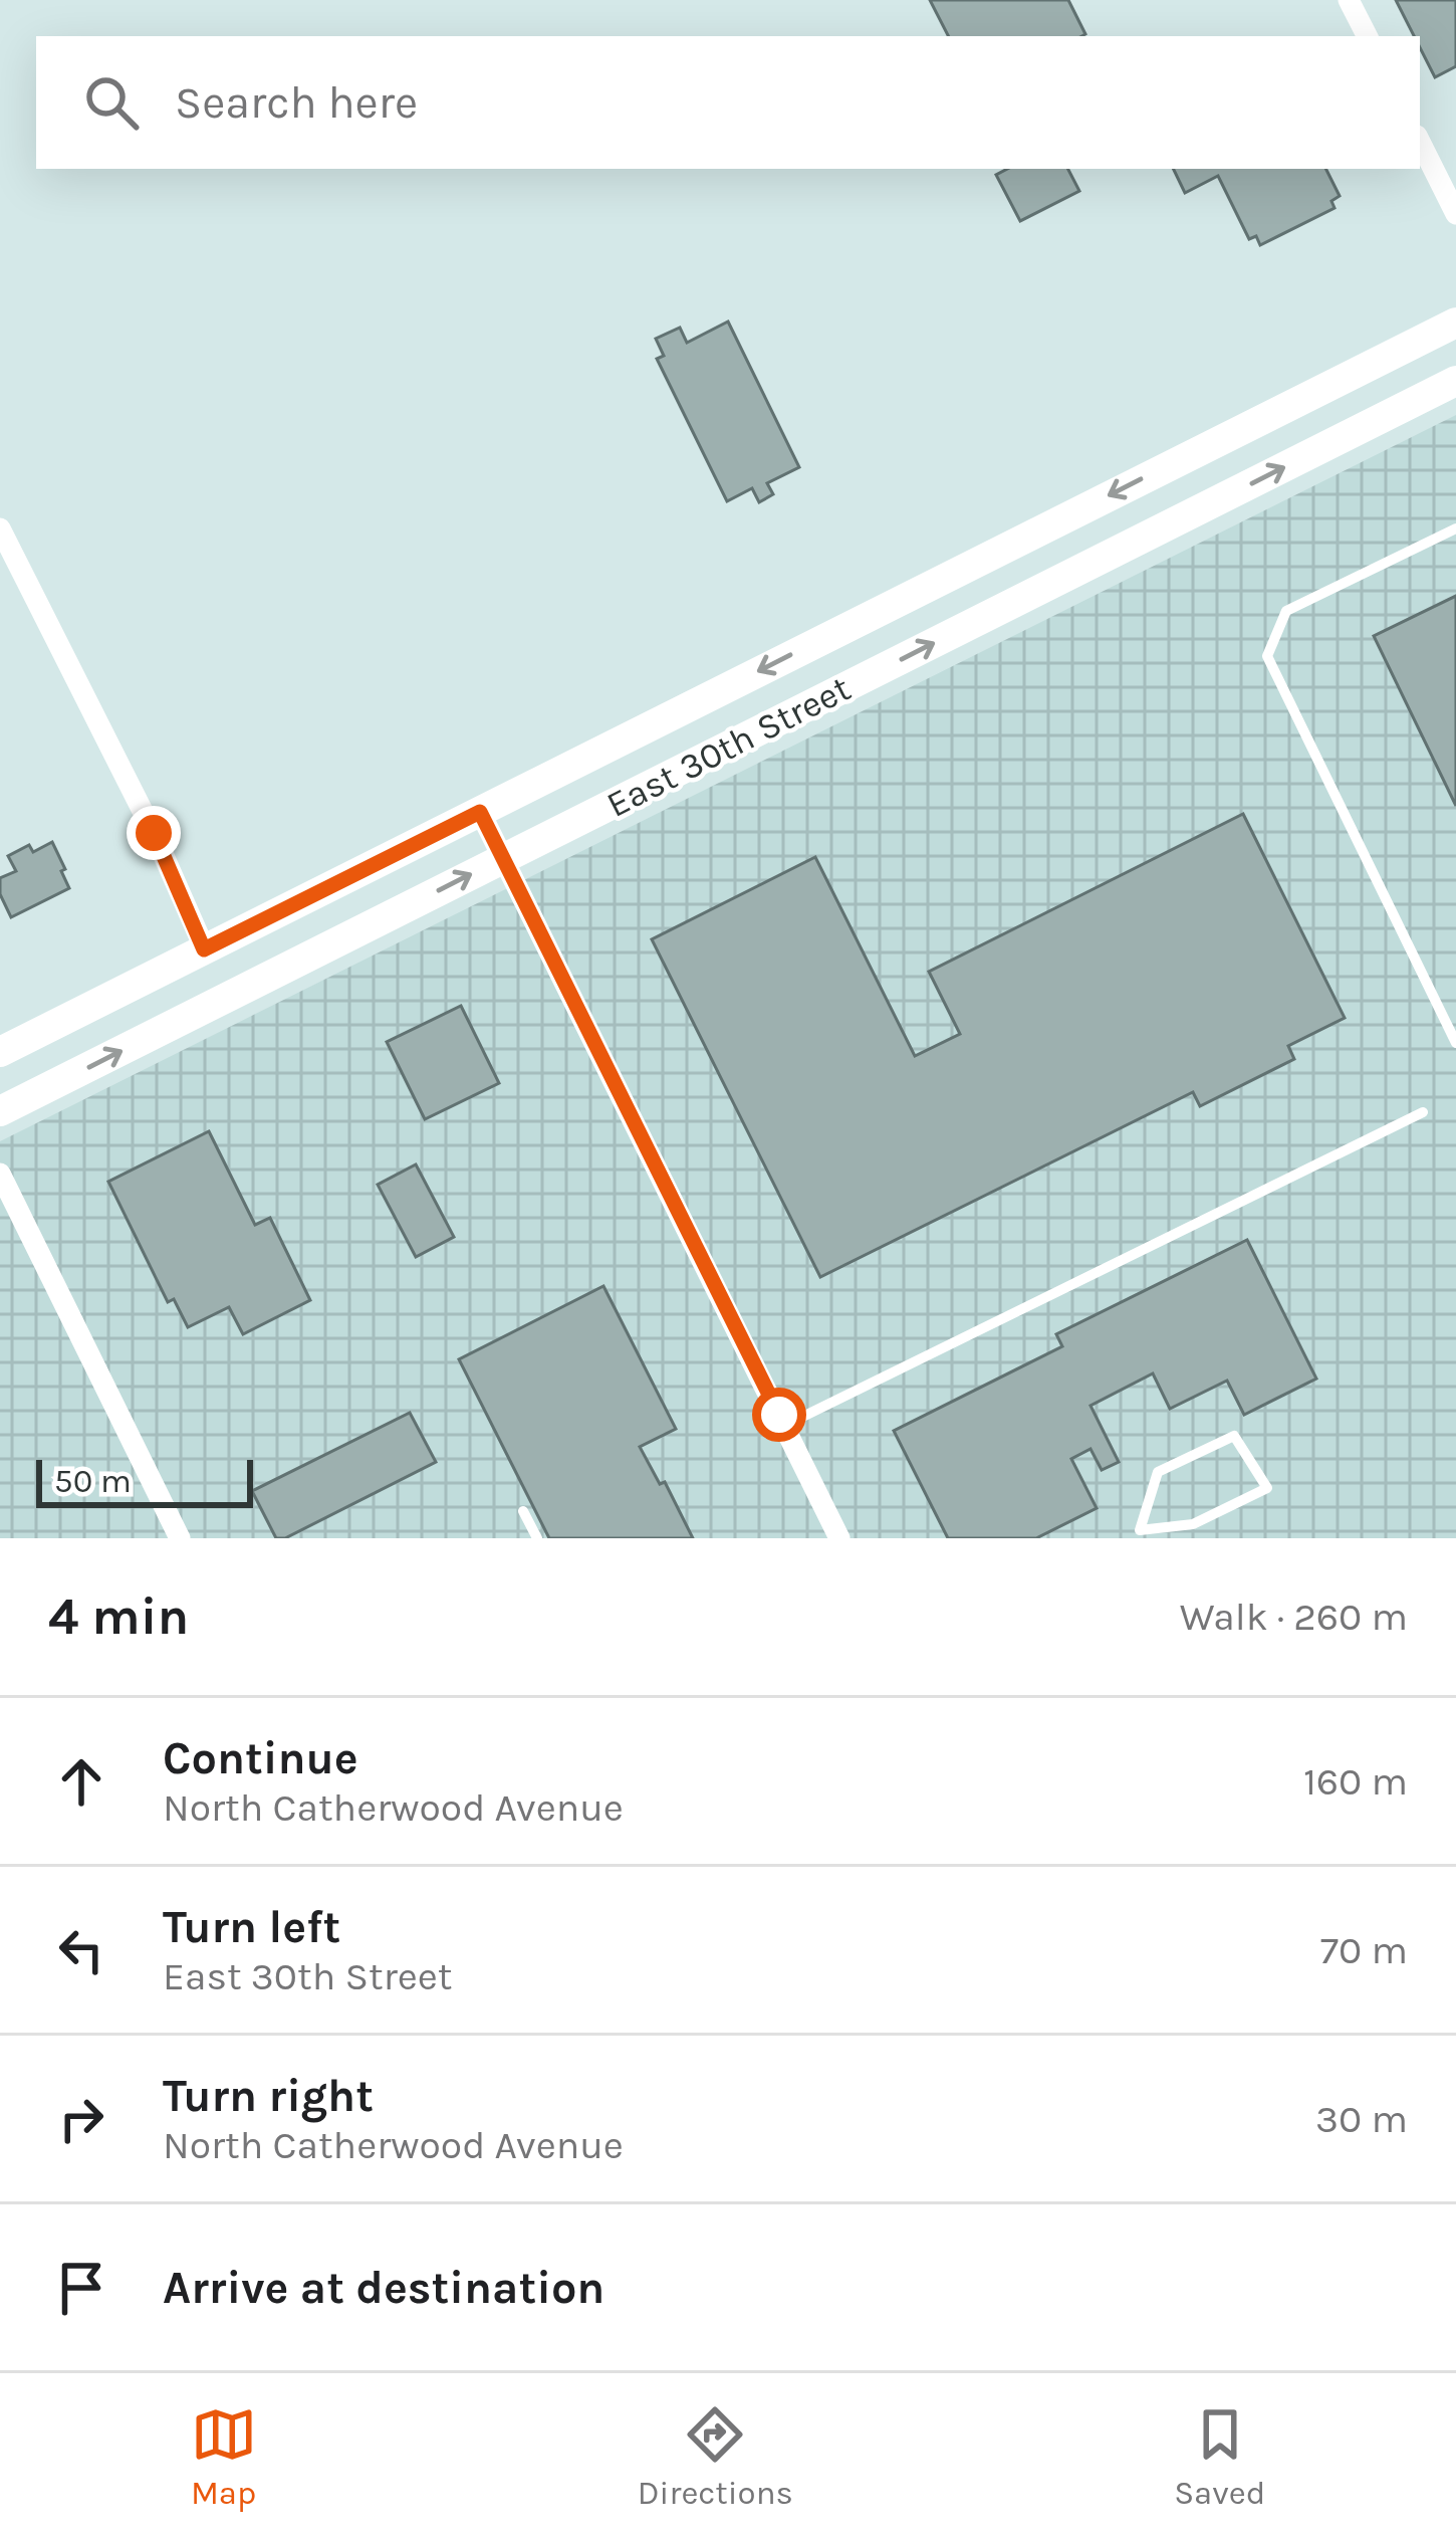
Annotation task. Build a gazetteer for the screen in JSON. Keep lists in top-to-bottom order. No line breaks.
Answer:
{"streets":{"main road":["East 30th Street"]},"scale_bar":"50 m","page":{"search":"Search here","scale":"50 m","heading":["4 min","Walk · 260 m"],"list":[["Continue","North Catherwood Avenue","160 m"],["Turn left","East 30th Street","70 m"],["Turn right","North Catherwood Avenue","30 m"],"Arrive at destination"],"nav":["Map","Directions","Saved"]}}
